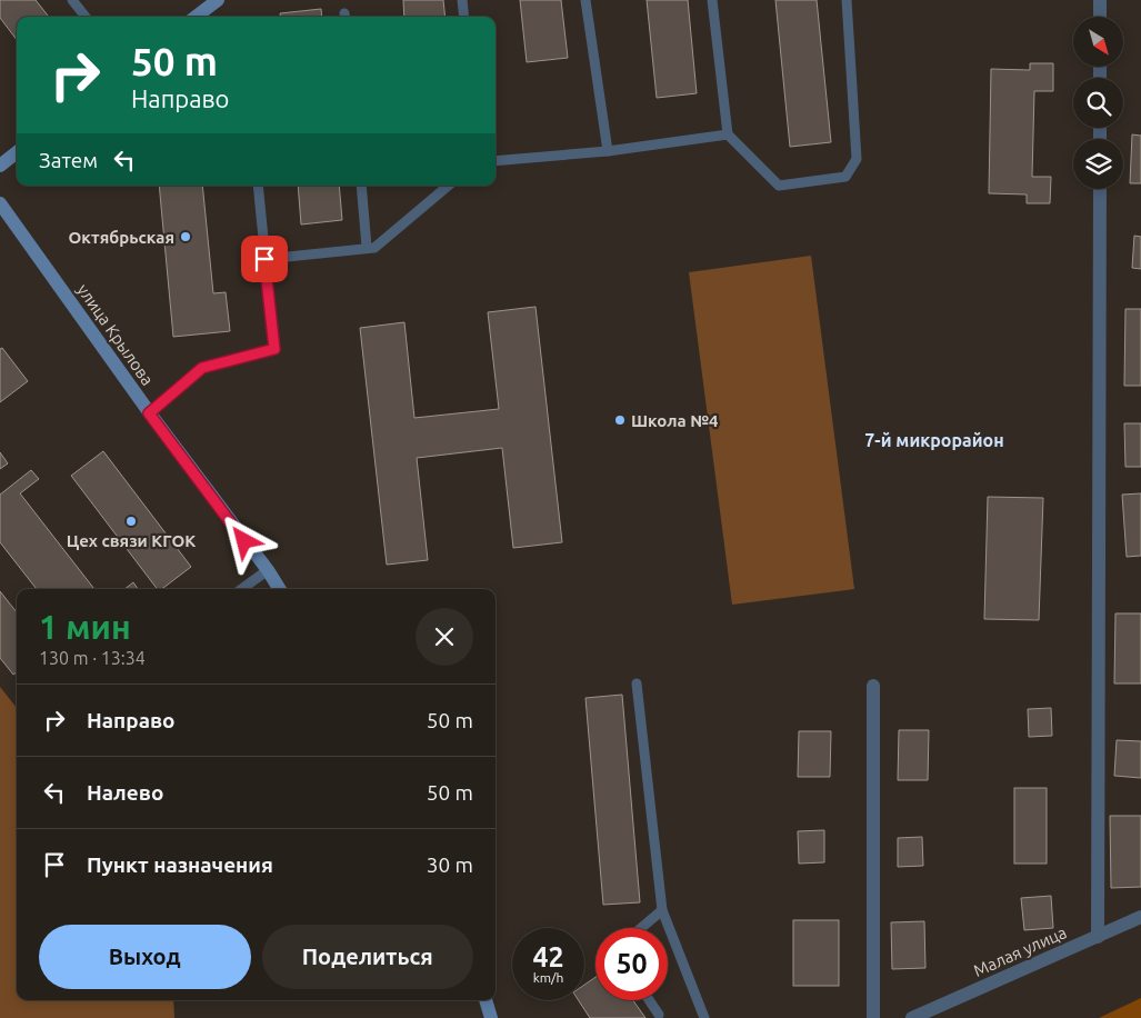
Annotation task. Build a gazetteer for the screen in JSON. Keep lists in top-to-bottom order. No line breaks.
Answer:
{"streets":{"main road":["улица Крылова"],"street":["Малая улица"]},"districts":["7-й микрорайон"],"places":["Октябрьская","Школа №4","Цех связи КГОК"],"north":"bottom right","page":{"turn":["50 m","Направо"],"then":"Затем","heading":["1 мин","130 m · 13:34"],"list":[{"name":"Направо","value":"50 m"},{"name":"Налево","value":"50 m"},{"name":"Пункт назначения","value":"30 m"}],"buttons":["Выход","Поделиться"],"speed":"42 km/h","limit":"50"}}
